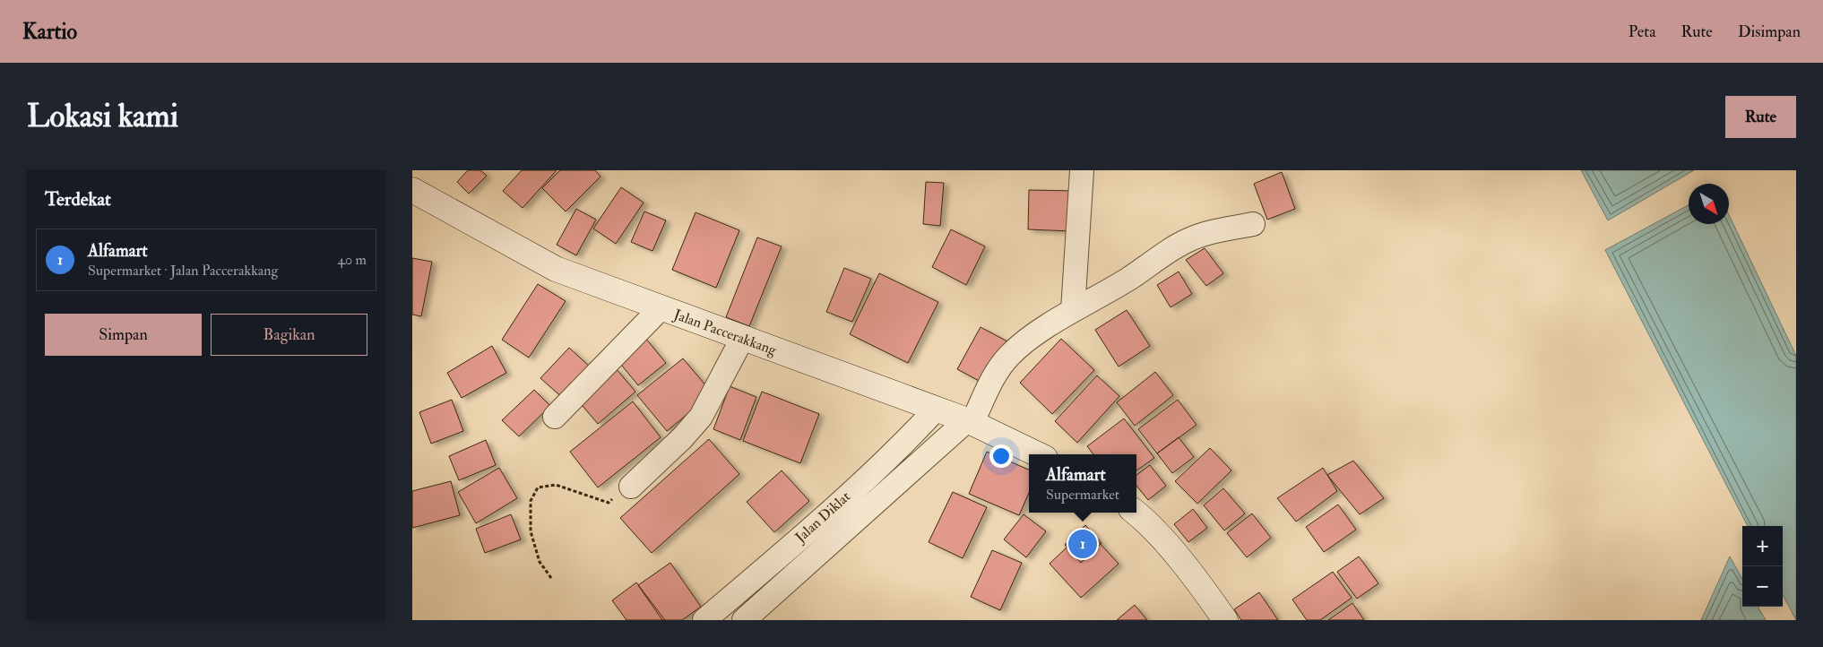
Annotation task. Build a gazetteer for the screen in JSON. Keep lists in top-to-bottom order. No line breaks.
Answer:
{"streets":{"main road":["Jalan Paccerakkang"],"street":["Jalan Diklat"]},"crossings":[["Jalan Paccerakkang","Jalan Diklat"]],"north":"bottom right","page":{"header":"Kartio","nav":["Peta","Rute","Disimpan"],"buttons":["Rute",["Simpan","Bagikan"]],"title":"Lokasi kami","heading":"Terdekat","list":[{"mark":"1","name":"Alfamart","note":"Supermarket · Jalan Paccerakkang","value":"40 m"}],"popup":["Alfamart","Supermarket"],"map_buttons":["+","−"],"pins":"1"}}
